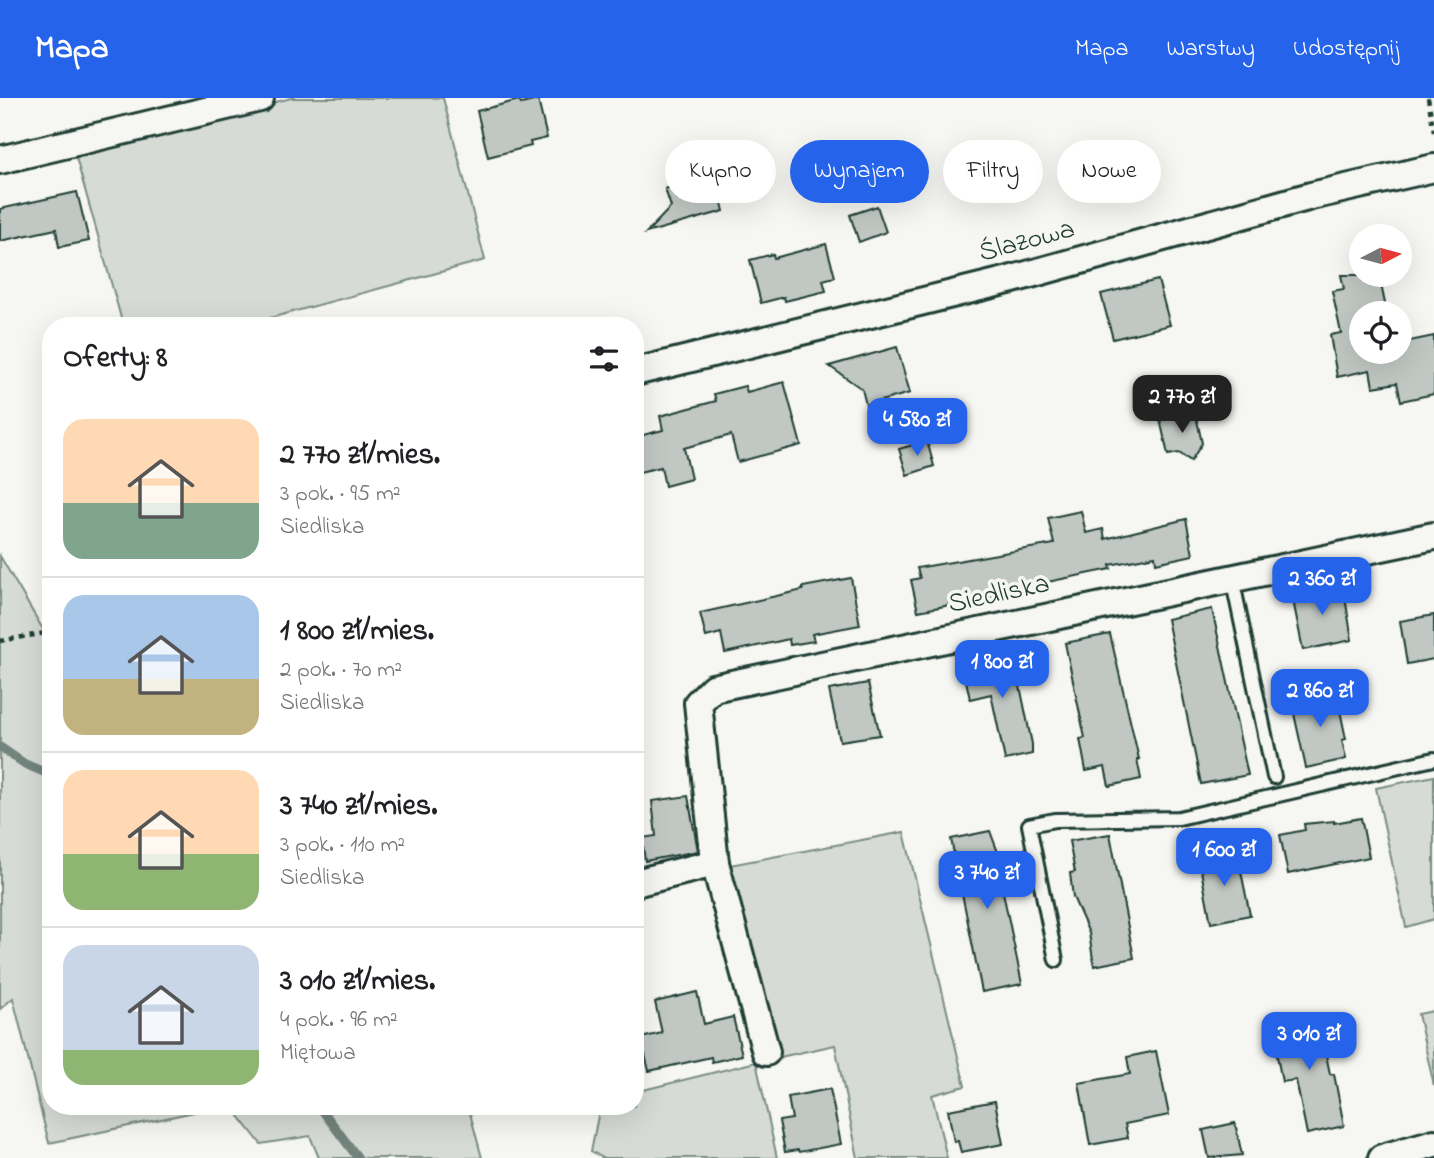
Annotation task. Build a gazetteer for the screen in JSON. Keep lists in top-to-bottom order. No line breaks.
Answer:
{"streets":{"street":["Ślazowa","Siedliska"]},"north":"right","page":{"header":"Mapa","nav":["Mapa","Warstwy","Udostępnij"],"chip":["Kupno","Wynajem","Filtry","Nowe"],"heading":"Oferty: 8","price":["2 770 zł","4 580 zł","2 360 zł","1 800 zł","2 860 zł","1 600 zł","3 740 zł","3 010 zł"],"list":[{"name":"2 770 zł/mies.","note":"3 pok. · 95 m² · Siedliska"},{"name":"1 800 zł/mies.","note":"2 pok. · 70 m² · Siedliska"},{"name":"3 740 zł/mies.","note":"3 pok. · 110 m² · Siedliska"},{"name":"3 010 zł/mies.","note":"4 pok. · 96 m² · Miętowa"}]}}
